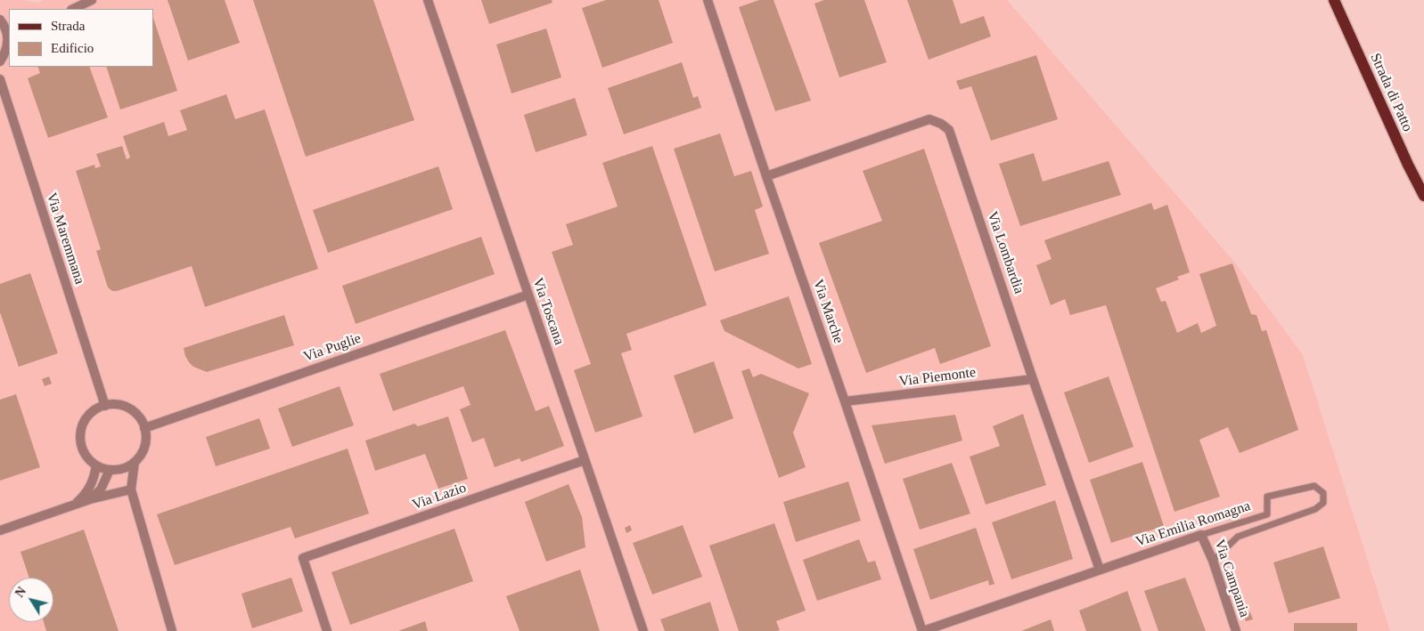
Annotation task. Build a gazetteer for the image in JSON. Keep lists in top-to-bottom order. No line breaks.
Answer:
{"streets":{"main road":["Strada di Patto"],"street":["Via Maremmana","Via Lombardia","Via Toscana","Via Marche","Via Puglie","Via Piemonte","Via Lazio","Via Emilia Romagna","Via Campania"]},"crossings":[["Via Maremmana","Via Puglie"],["Via Lombardia","Via Marche"],["Via Lombardia","Via Piemonte"],["Via Lombardia","Via Emilia Romagna"],["Via Toscana","Via Puglie"],["Via Toscana","Via Lazio"],["Via Marche","Via Piemonte"],["Via Marche","Via Emilia Romagna"],["Via Emilia Romagna","Via Campania"]],"legend":["Strada","Edificio"],"north":"top left"}
